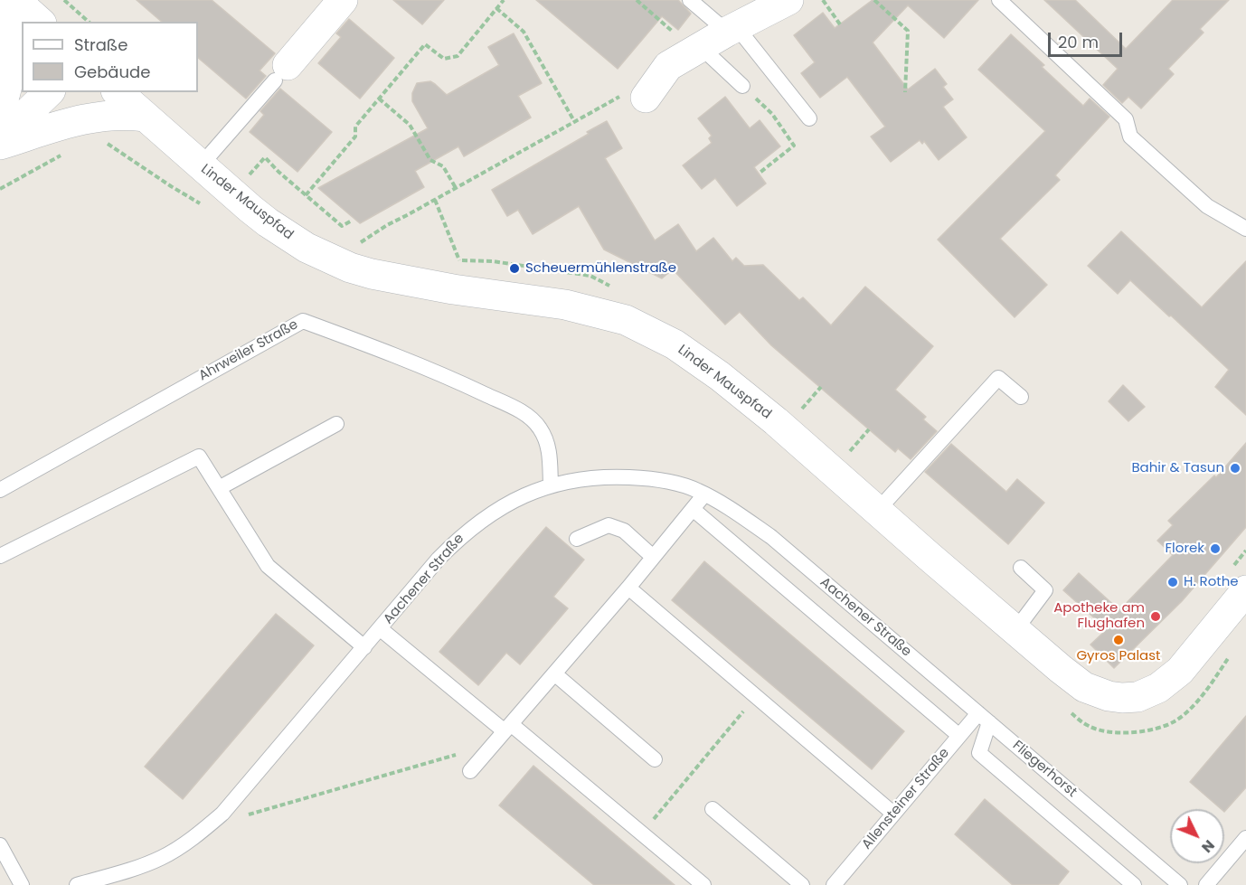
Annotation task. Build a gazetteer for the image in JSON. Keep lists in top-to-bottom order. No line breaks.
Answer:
{"streets":{"street":["Linder Mauspfad"],"lane":["Ahrweiler Straße","Aachener Straße","Fliegerhorst","Allensteiner Straße"]},"crossings":[["Ahrweiler Straße","Aachener Straße"],["Aachener Straße","Fliegerhorst"],["Aachener Straße","Allensteiner Straße"],["Fliegerhorst","Allensteiner Straße"]],"places":["Scheuermühlenstraße","Bahir & Tasun","Florek","H. Rothe","Apotheke am Flughafen","Gyros Palast"],"legend":["Straße","Gebäude"],"scale_bar":"20 m","north":"bottom right"}
